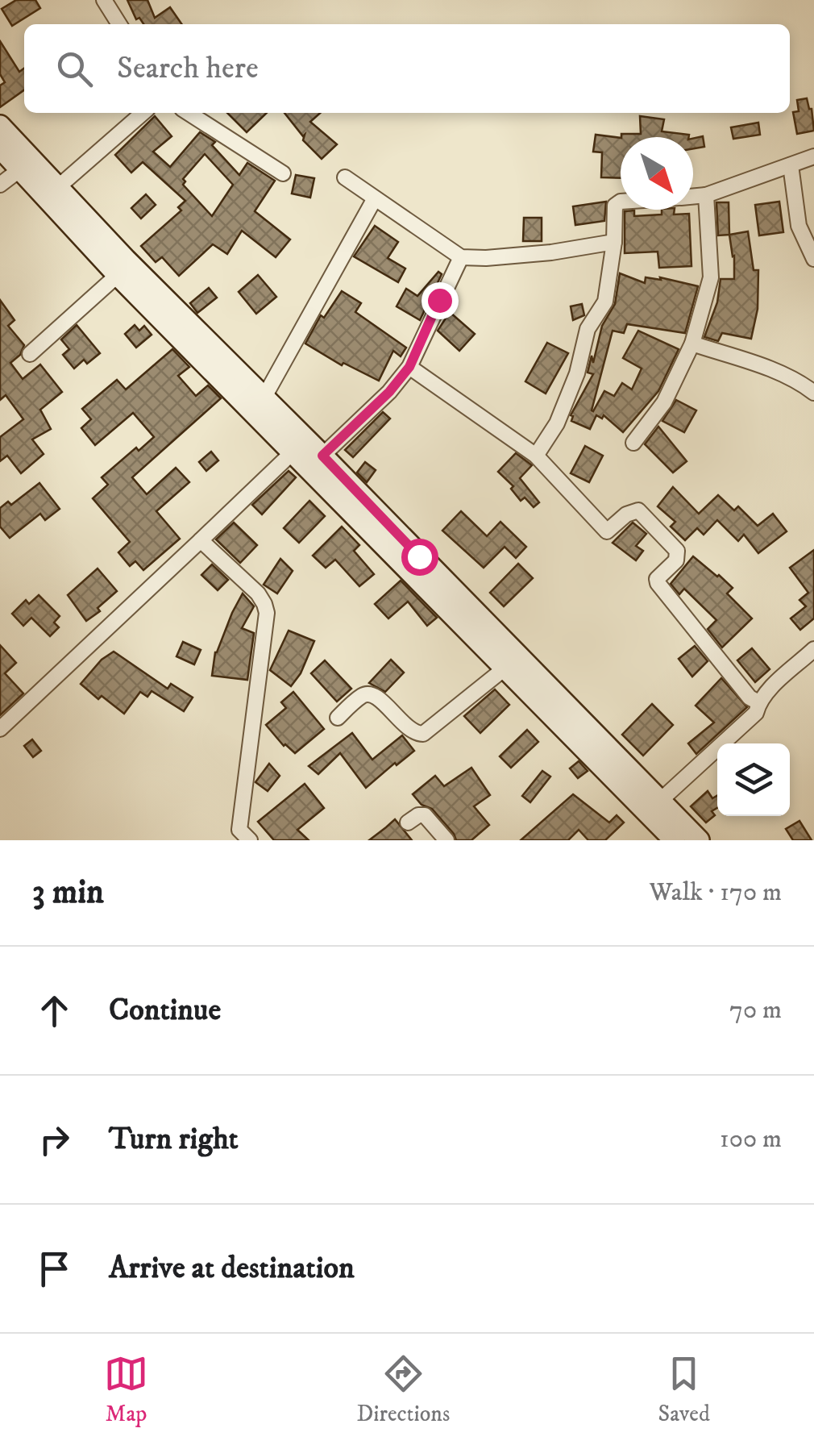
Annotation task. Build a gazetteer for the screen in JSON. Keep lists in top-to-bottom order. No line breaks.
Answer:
{"north":"bottom right","page":{"search":"Search here","heading":["3 min","Walk · 170 m"],"list":[["Continue","70 m"],["Turn right","100 m"],"Arrive at destination"],"nav":["Map","Directions","Saved"]}}
